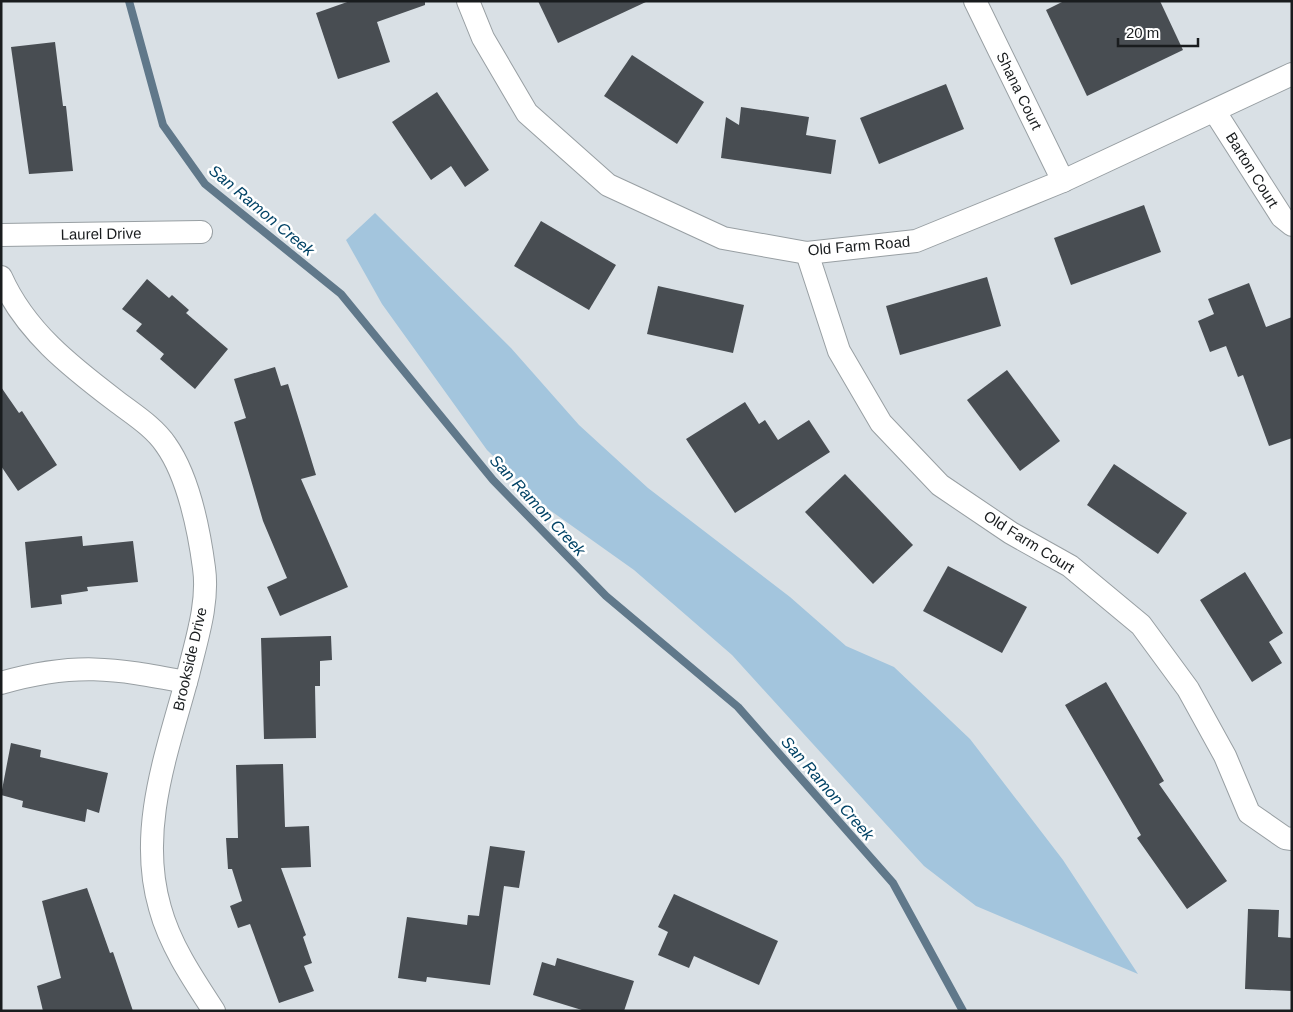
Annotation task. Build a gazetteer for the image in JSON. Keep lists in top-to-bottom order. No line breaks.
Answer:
{"streets":{"street":["Shana Court","Barton Court","Laurel Drive","Old Farm Road","Old Farm Court","Brookside Drive"]},"crossings":[["Shana Court","Old Farm Road"],["Barton Court","Old Farm Road"],["Old Farm Road","Old Farm Court"]],"water":["San Ramon Creek"],"scale_bar":"20 m"}
